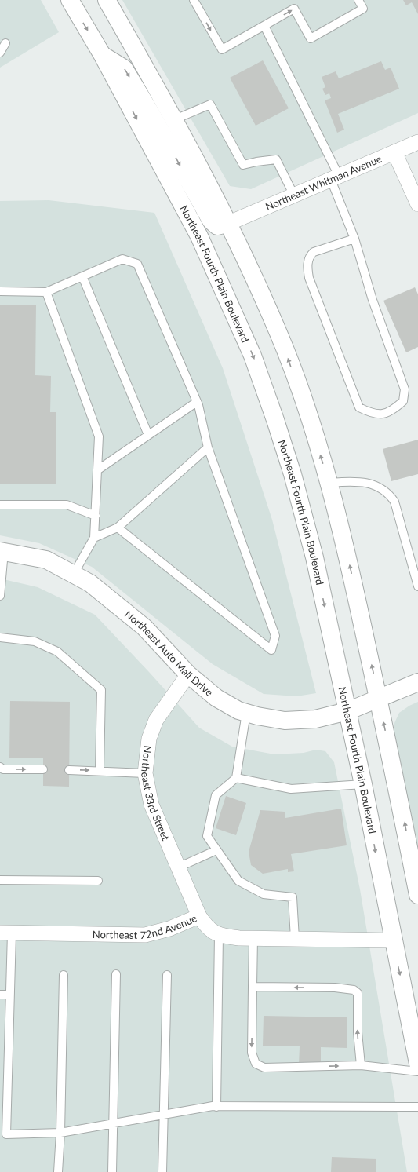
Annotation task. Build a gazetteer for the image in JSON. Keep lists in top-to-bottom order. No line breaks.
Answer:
{"streets":{"main road":["Northeast Fourth Plain Boulevard","Northeast Auto Mall Drive"],"street":["Northeast Whitman Avenue","Northeast 33rd Street","Northeast 72nd Avenue"]},"crossings":[["Northeast Fourth Plain Boulevard","Northeast Auto Mall Drive"],["Northeast Fourth Plain Boulevard","Northeast 72nd Avenue"],["Northeast Auto Mall Drive","Northeast 33rd Street"],["Northeast 33rd Street","Northeast 72nd Avenue"]]}
